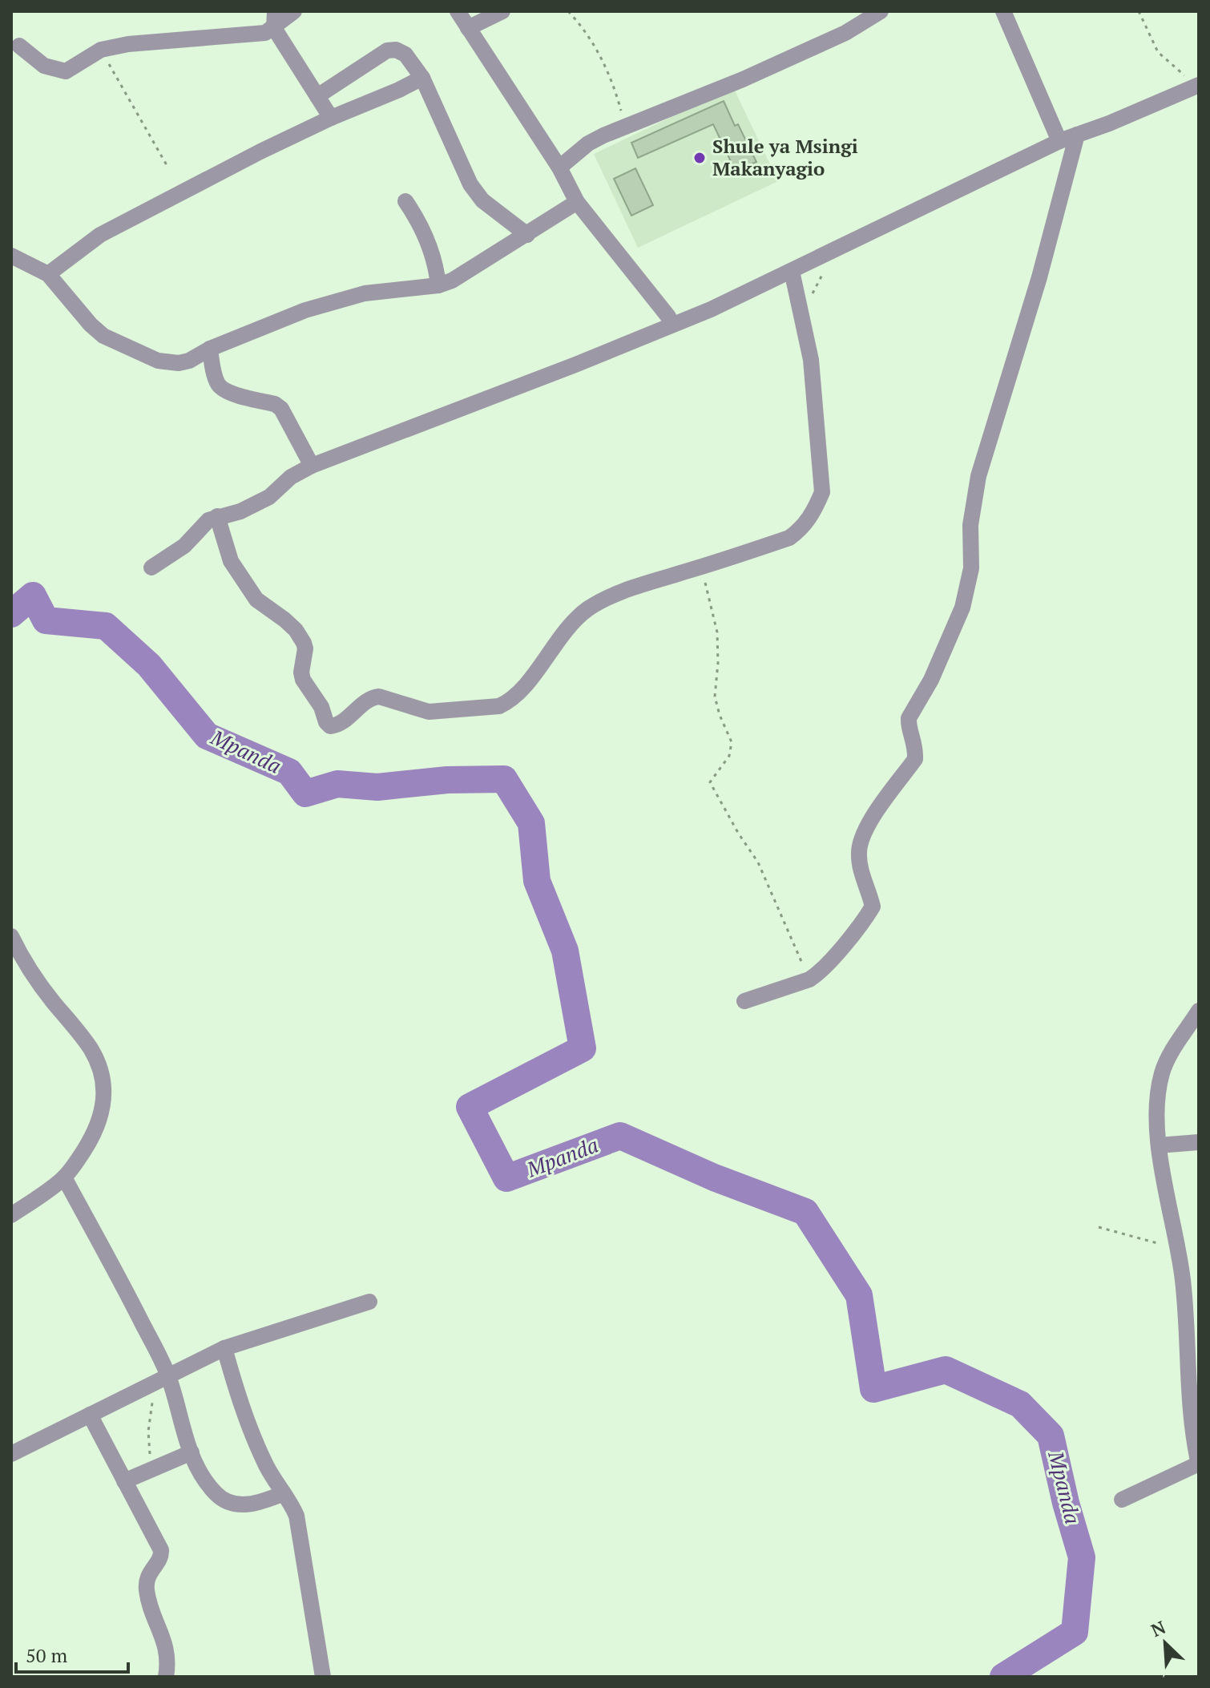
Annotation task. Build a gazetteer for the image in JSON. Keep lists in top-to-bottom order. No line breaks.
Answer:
{"water":["Mpanda"],"places":["Shule ya Msingi Makanyagio"],"scale_bar":"50 m","north":"top left"}
